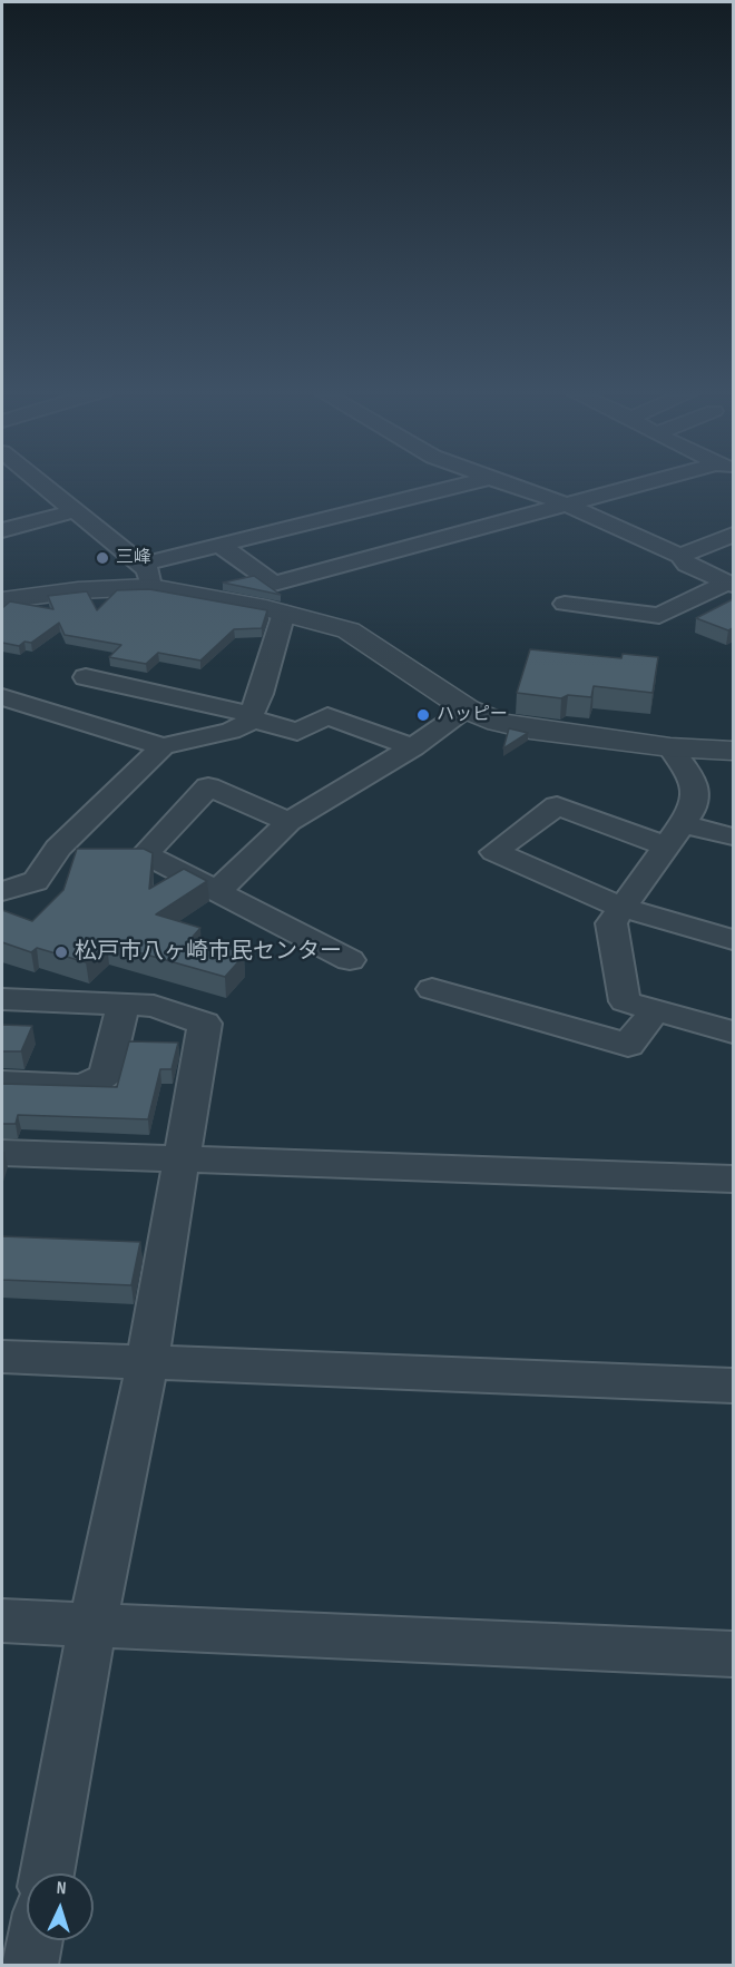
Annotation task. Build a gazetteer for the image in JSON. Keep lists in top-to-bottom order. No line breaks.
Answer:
{"places":["三峰","ハッピー","松戸市八ヶ崎市民センター"],"north":"top"}
